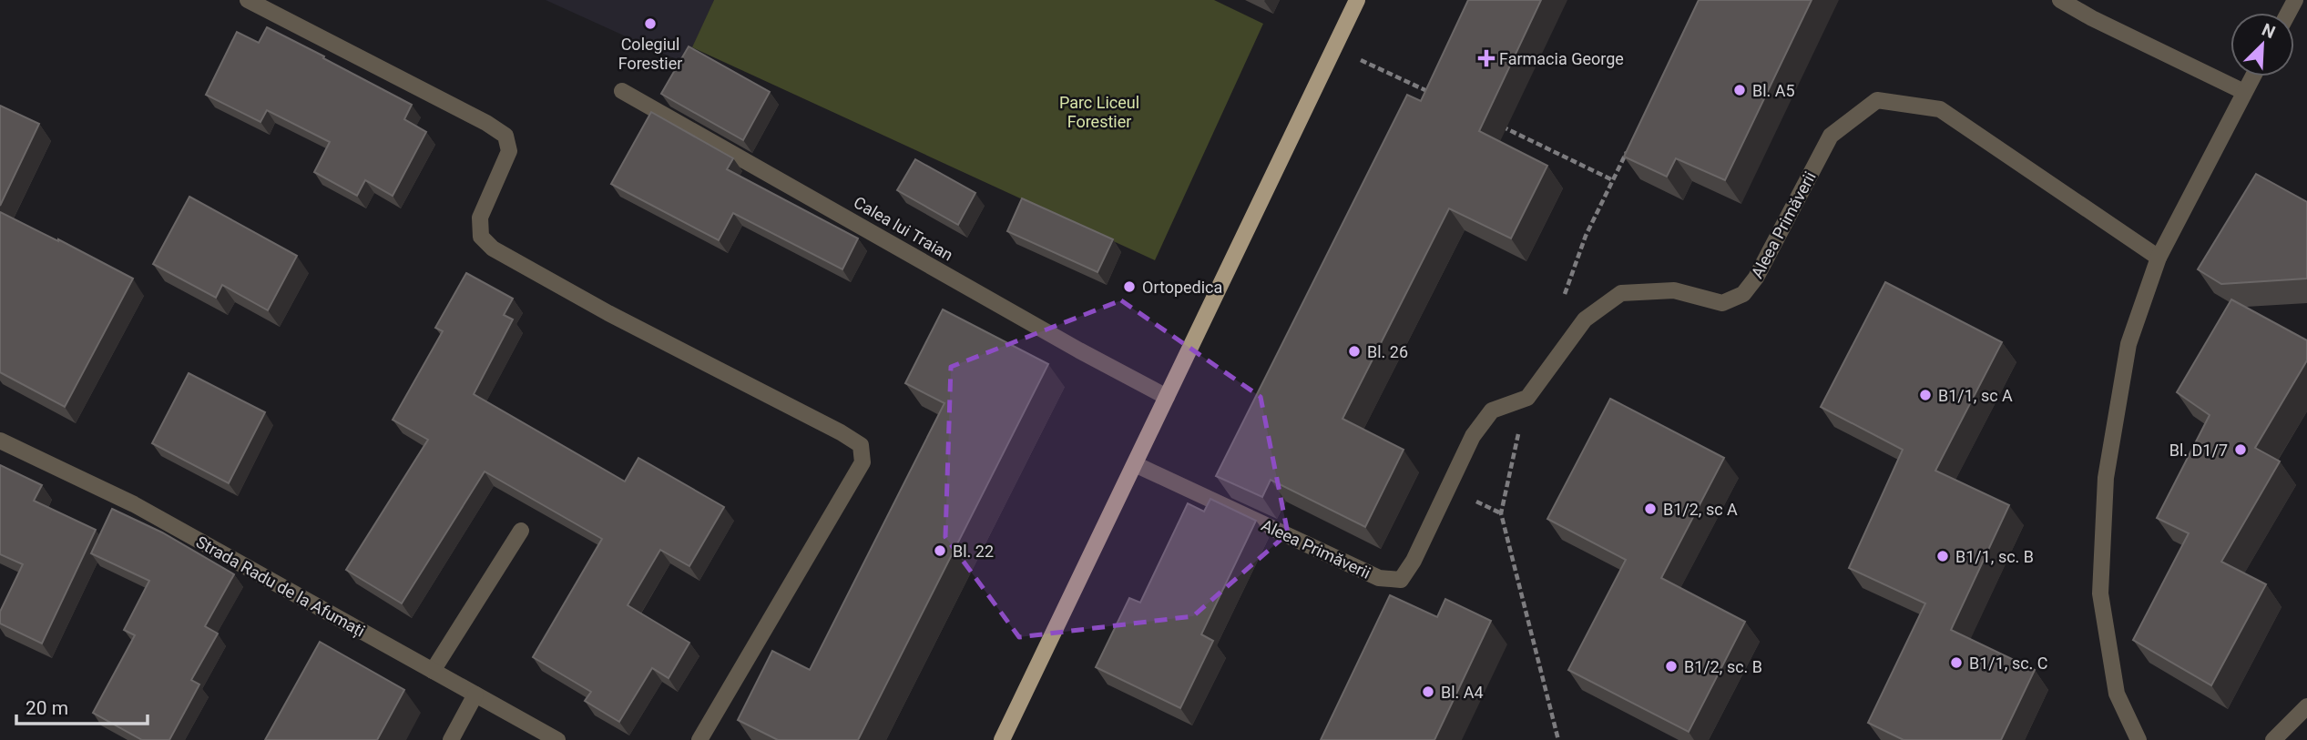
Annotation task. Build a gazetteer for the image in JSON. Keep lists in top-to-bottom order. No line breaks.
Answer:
{"streets":{"street":["Aleea Primăverii","Calea lui Traian","Strada Radu de la Afumați"]},"parks":["Parc Liceul Forestier"],"places":{"other":["Colegiul Forestier","Bl. A5","Ortopedica","Bl. 26","B1/1, sc A","Bl. D1/7","B1/2, sc A","Bl. 22","B1/1, sc. B","B1/1, sc. C","B1/2, sc. B","Bl. A4"],"health":["Farmacia George"]},"scale_bar":"20 m","north":"top right"}
